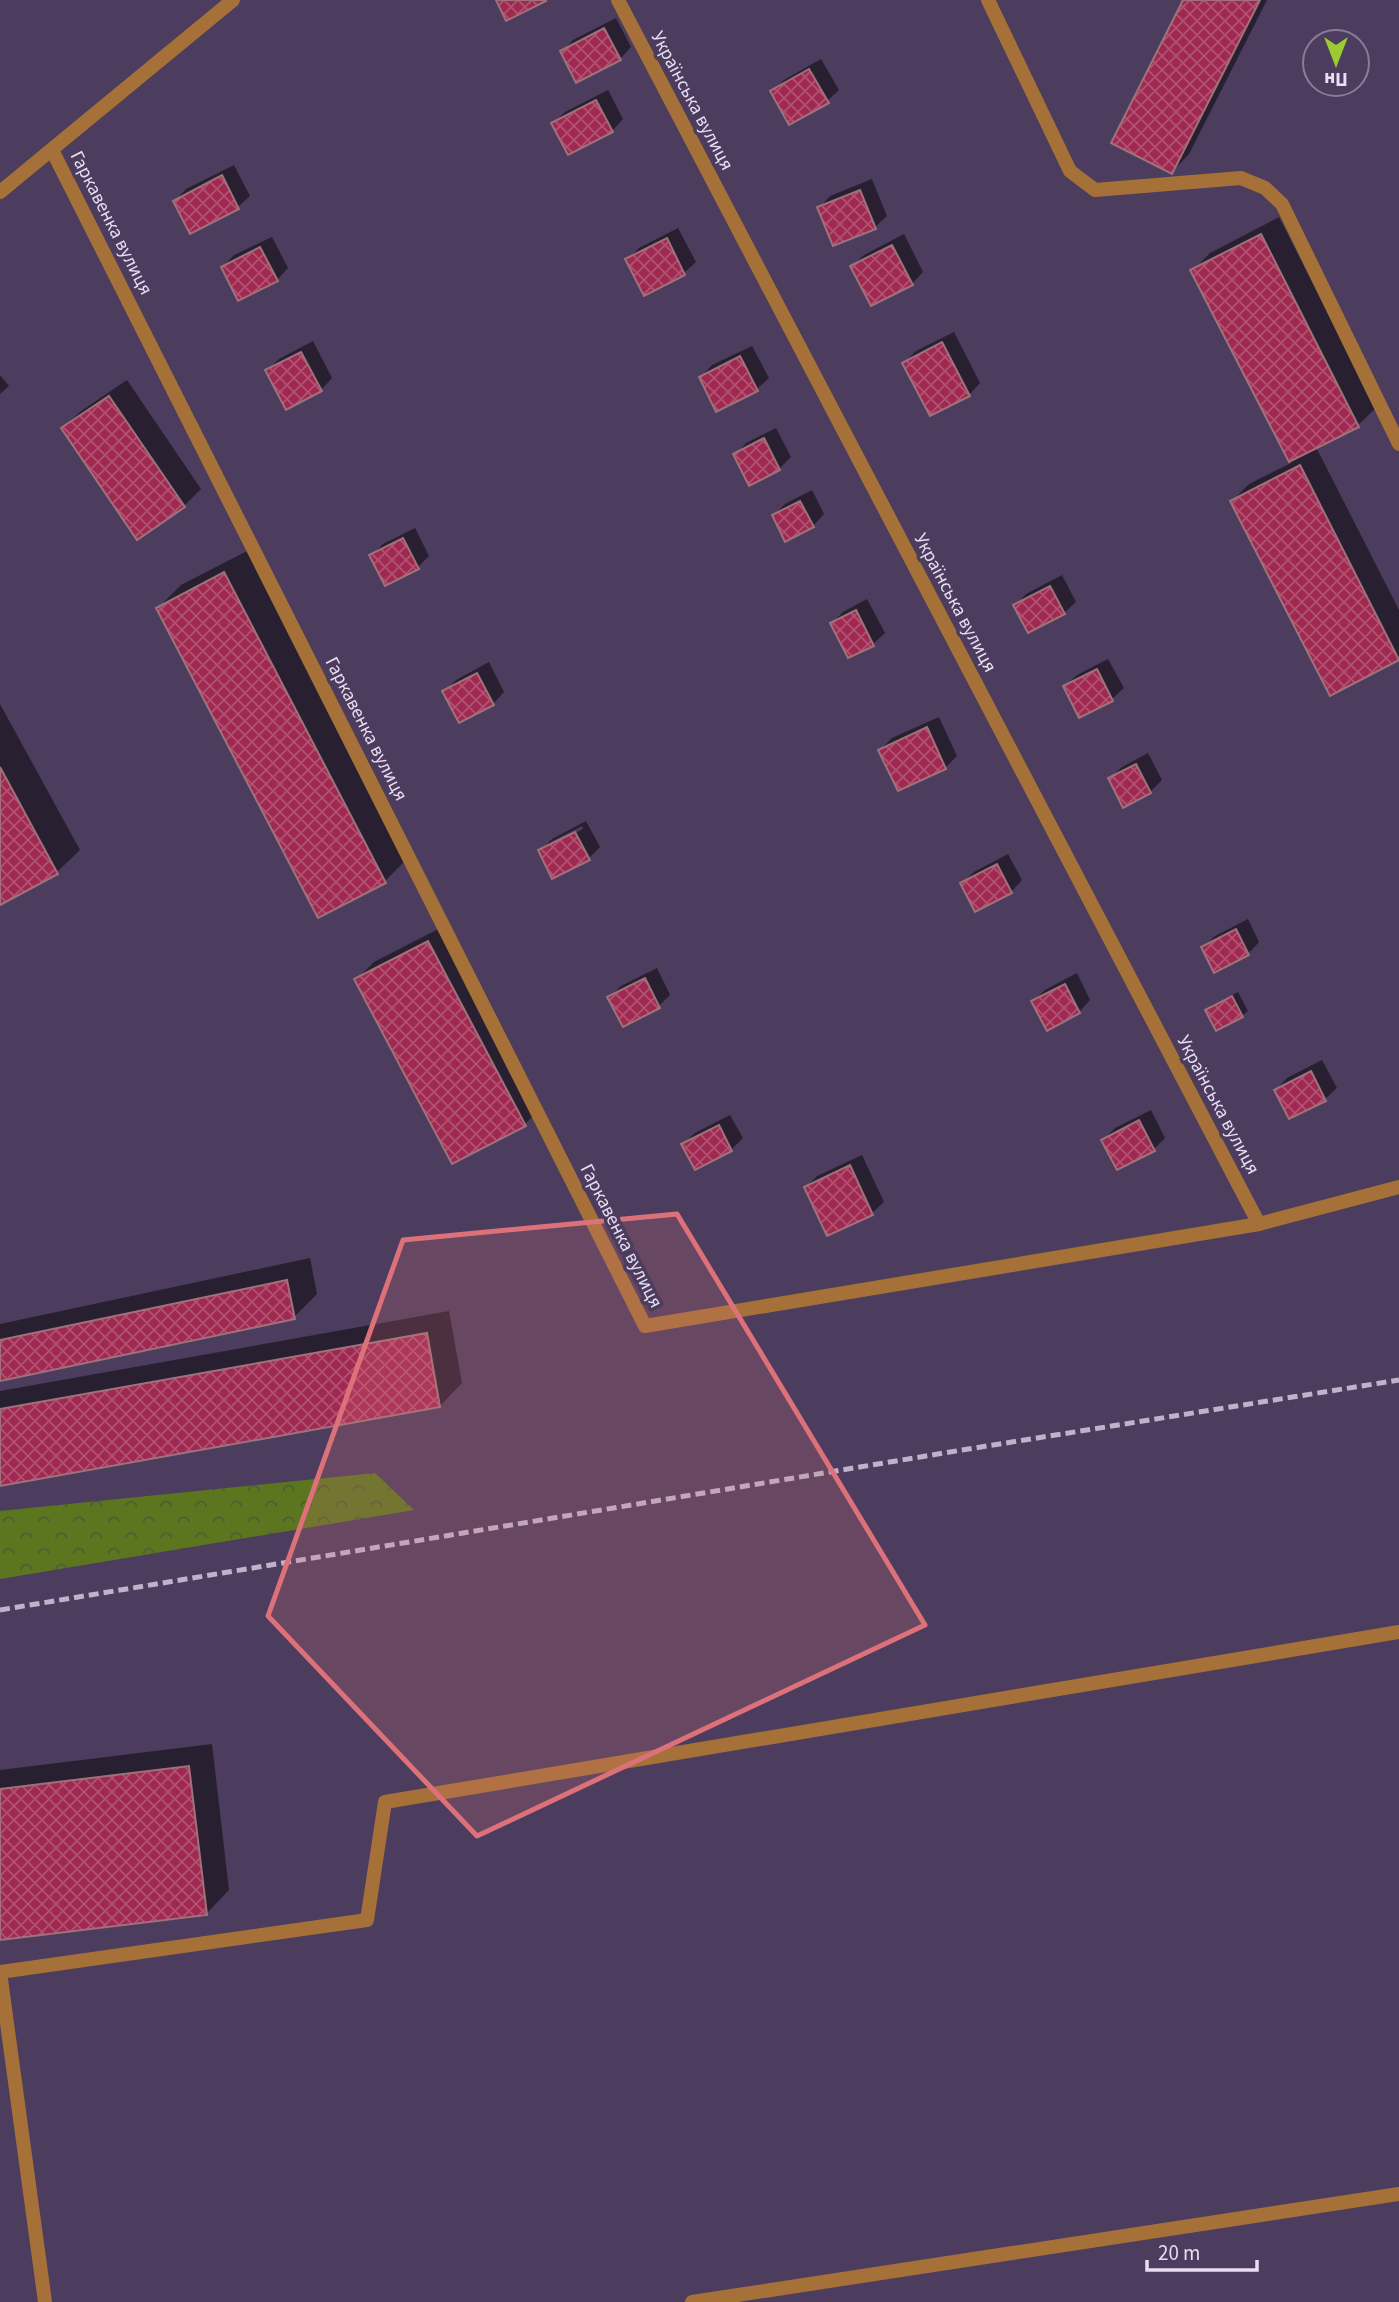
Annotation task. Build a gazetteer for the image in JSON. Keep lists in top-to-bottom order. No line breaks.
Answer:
{"streets":{"street":["Українська вулиця","Гаркавенка вулиця"]},"crossings":[["Українська вулиця","Гаркавенка вулиця"]],"scale_bar":"20 m","north":"bottom"}
